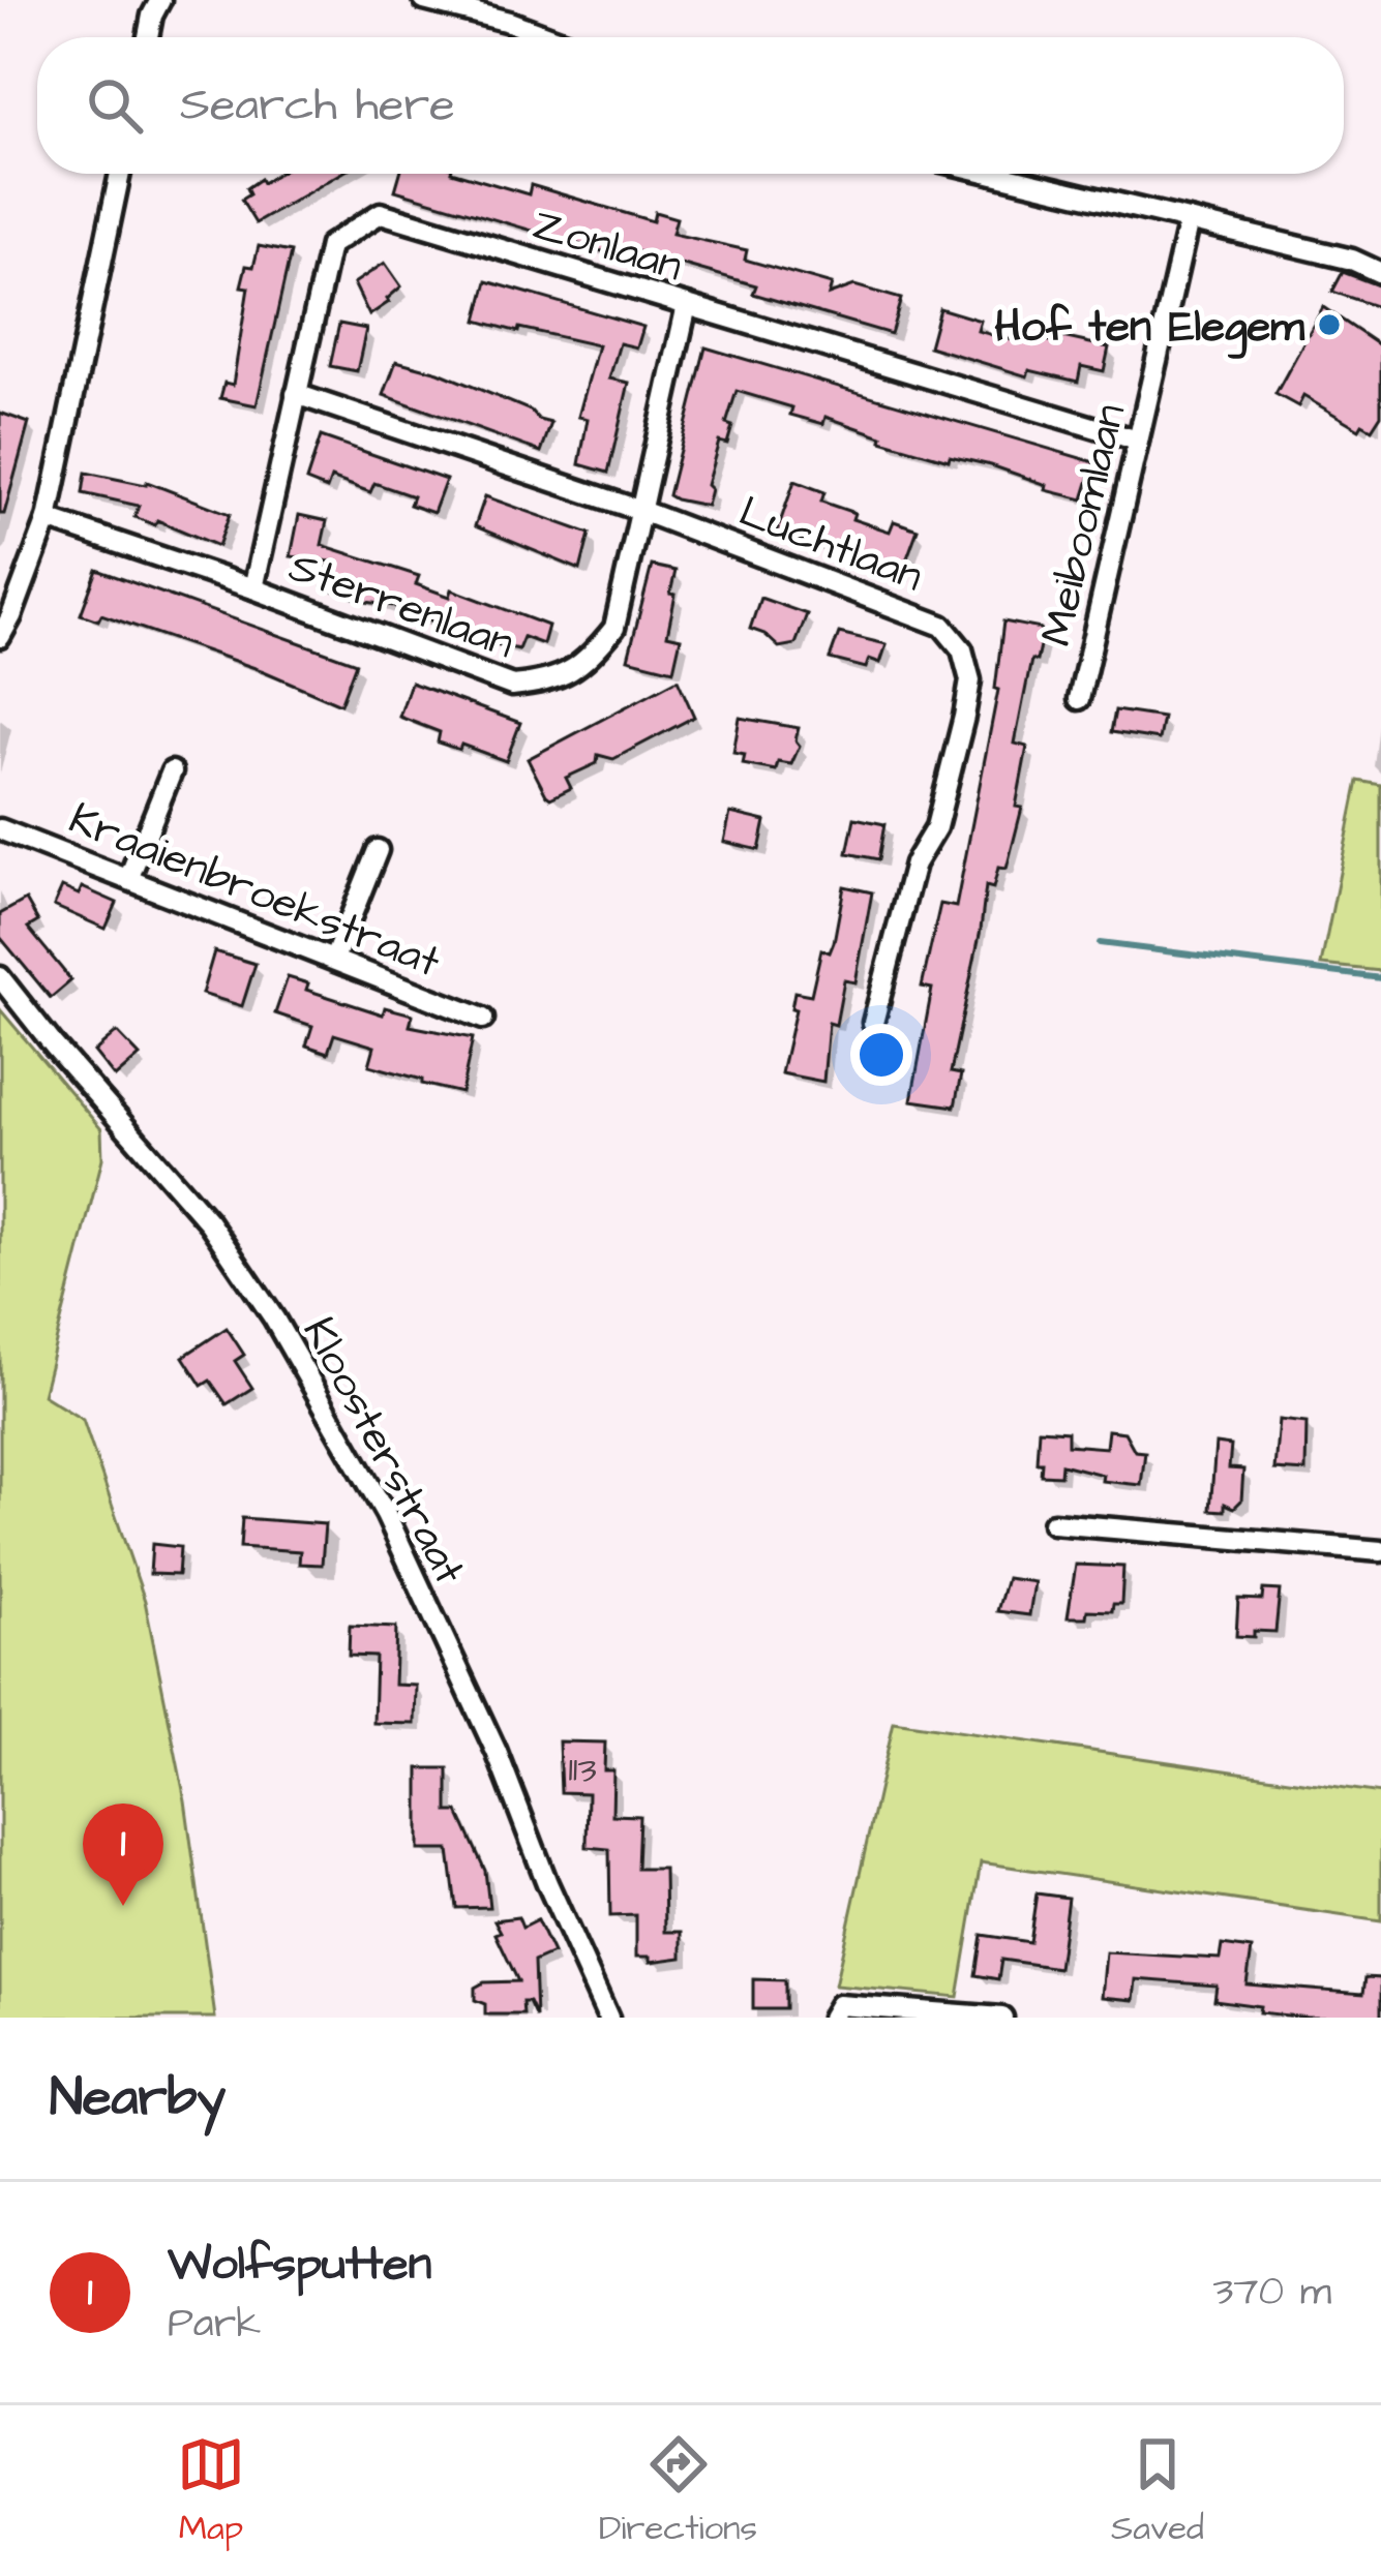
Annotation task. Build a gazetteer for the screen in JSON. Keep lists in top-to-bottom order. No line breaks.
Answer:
{"streets":{"street":["Zonlaan","Meiboomlaan","Luchtlaan","Sterrenlaan","Kraaienbroekstraat","Kloosterstraat"]},"crossings":[["Zonlaan","Meiboomlaan"],["Zonlaan","Luchtlaan"],["Zonlaan","Sterrenlaan"],["Luchtlaan","Sterrenlaan"]],"places":["Hof ten Elegem"],"house_numbers":["113"],"page":{"search":"Search here","pins":"1","heading":"Nearby","list":[{"mark":"1","name":"Wolfsputten","note":"Park","value":"370 m"}],"nav":["Map","Directions","Saved"]}}
